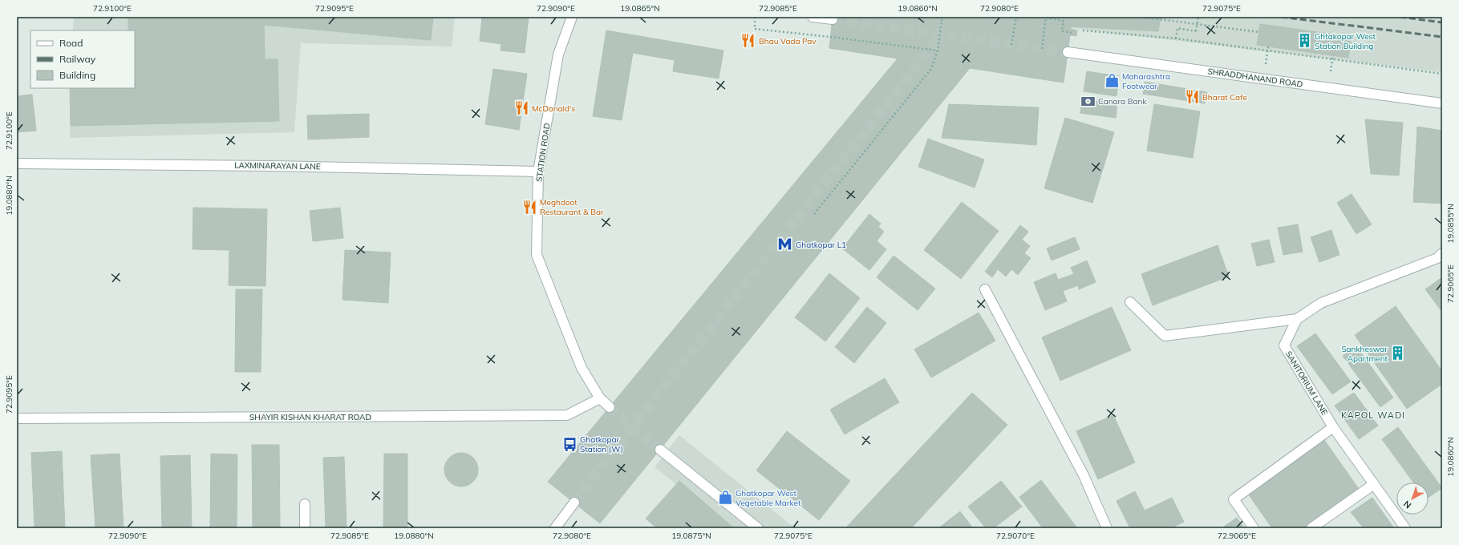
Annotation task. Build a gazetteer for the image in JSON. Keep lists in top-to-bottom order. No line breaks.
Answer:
{"streets":{"street":["SHRADDHANAND ROAD","STATION ROAD","LAXMINARAYAN LANE","SANITORIUM LANE","SHAYIR KISHAN KHARAT ROAD"]},"crossings":[["STATION ROAD","LAXMINARAYAN LANE"],["STATION ROAD","SHAYIR KISHAN KHARAT ROAD"]],"districts":["KAPOL WADI"],"places":{"restaurant":["Bhau Vada Pav","Bharat Cafe","McDonald's","Meghdoot Restaurant & Bar"],"building":["Ghtakopar West Station Building","Sankheswar Apartment"],"shop":["Maharashtra Footwear","Ghatkopar West Vegetable Market"],"bank":["Canara Bank"],"metro station":["Ghatkopar L1"],"bus stop":["Ghatkopar Station (W)"]},"legend":["Road","Railway","Building"],"north":"bottom left","coordinates":["72.9100°E","72.9095°E","72.9090°E","19.0865°N","72.9085°E","19.0860°N","72.9080°E","72.9075°E","19.0880°N","19.0855°N","72.9065°E","19.0875°N","72.9070°E"]}
